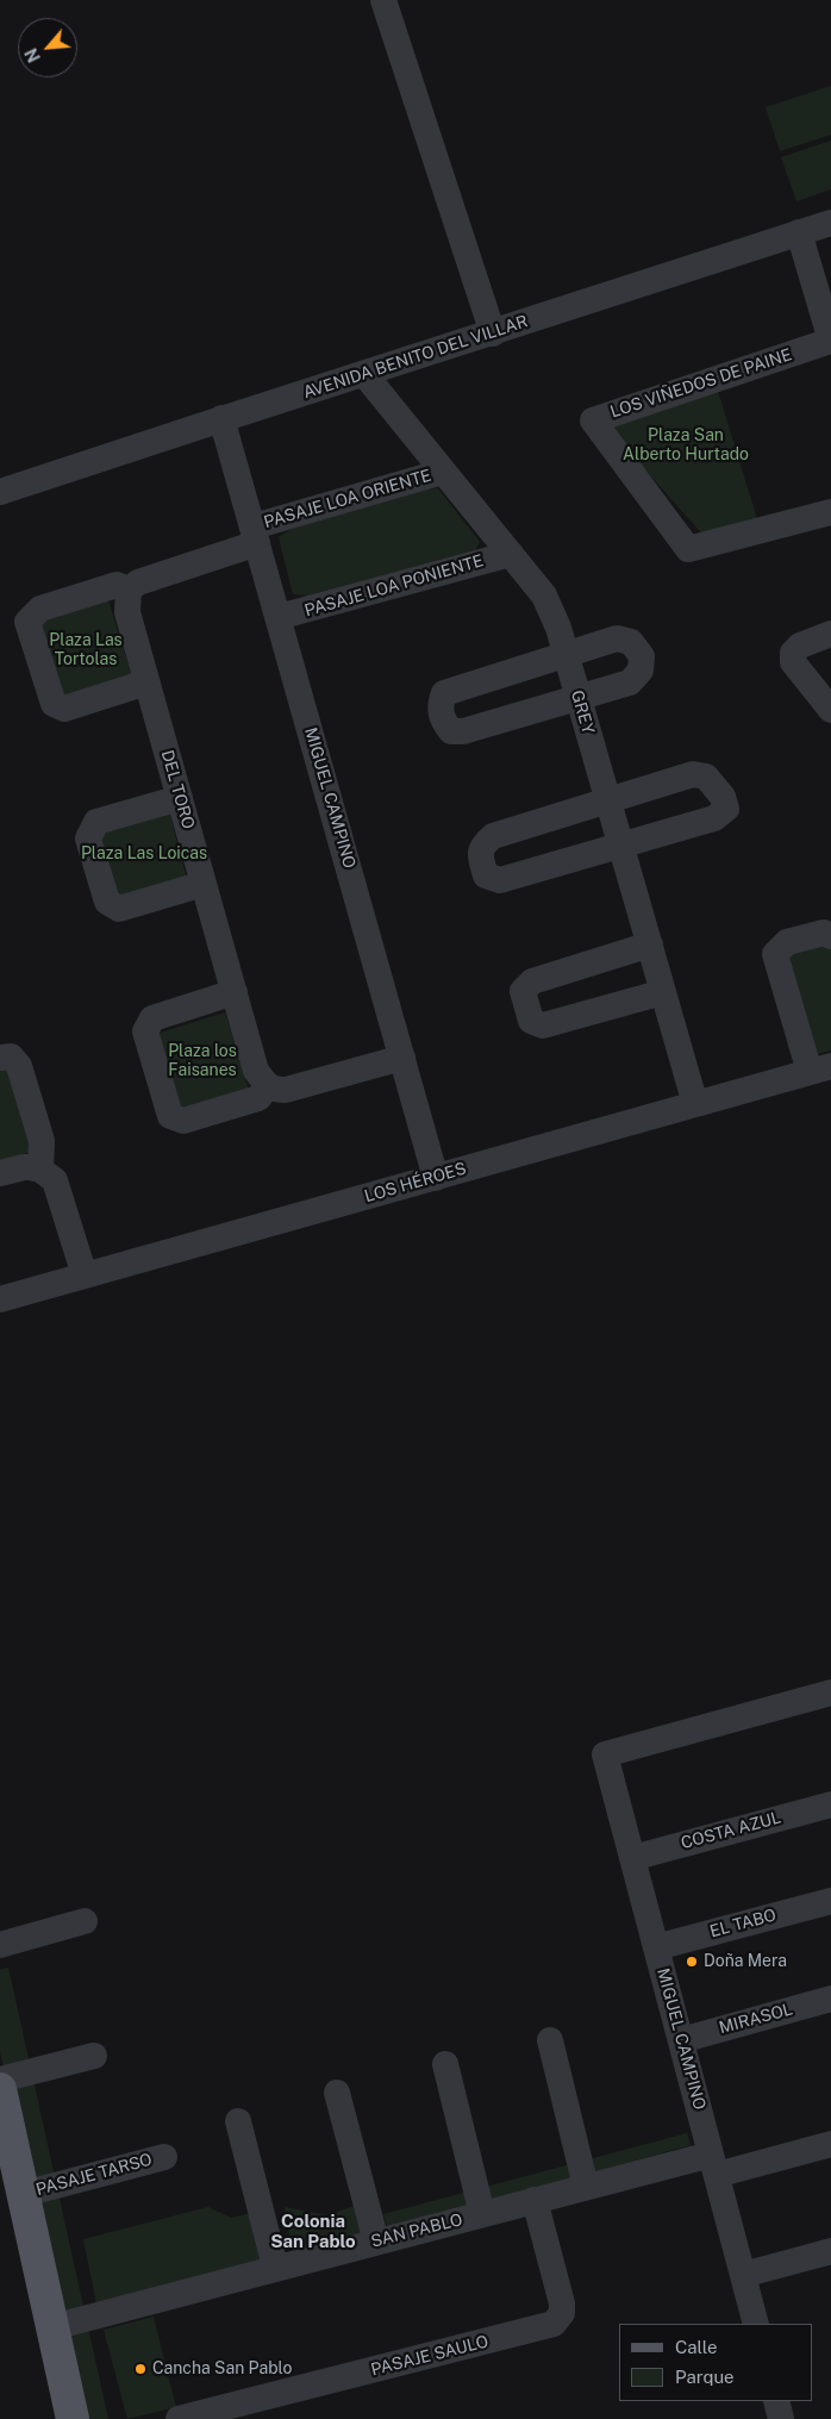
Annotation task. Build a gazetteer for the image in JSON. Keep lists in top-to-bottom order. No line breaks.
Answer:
{"streets":{"street":["AVENIDA BENITO DEL VILLAR","LOS VIÑEDOS DE PAINE","PASAJE LOA ORIENTE","PASAJE LOA PONIENTE","GREY","DEL TORO","MIGUEL CAMPINO","LOS HÉROES","COSTA AZUL","EL TABO","MIRASOL","PASAJE TARSO","SAN PABLO","PASAJE SAULO"]},"crossings":[["AVENIDA BENITO DEL VILLAR","GREY"],["AVENIDA BENITO DEL VILLAR","MIGUEL CAMPINO"],["PASAJE LOA ORIENTE","GREY"],["PASAJE LOA ORIENTE","MIGUEL CAMPINO"],["PASAJE LOA PONIENTE","GREY"],["PASAJE LOA PONIENTE","MIGUEL CAMPINO"],["GREY","LOS HÉROES"],["MIGUEL CAMPINO","LOS HÉROES"],["MIGUEL CAMPINO","COSTA AZUL"],["MIGUEL CAMPINO","EL TABO"],["MIGUEL CAMPINO","MIRASOL"],["MIGUEL CAMPINO","SAN PABLO"],["SAN PABLO","PASAJE SAULO"]],"districts":["Colonia San Pablo"],"parks":["Plaza San Alberto Hurtado","Plaza Las Tortolas","Plaza Las Loicas","Plaza los Faisanes"],"places":["Doña Mera","Cancha San Pablo"],"legend":["Calle","Parque"],"north":"bottom left"}
